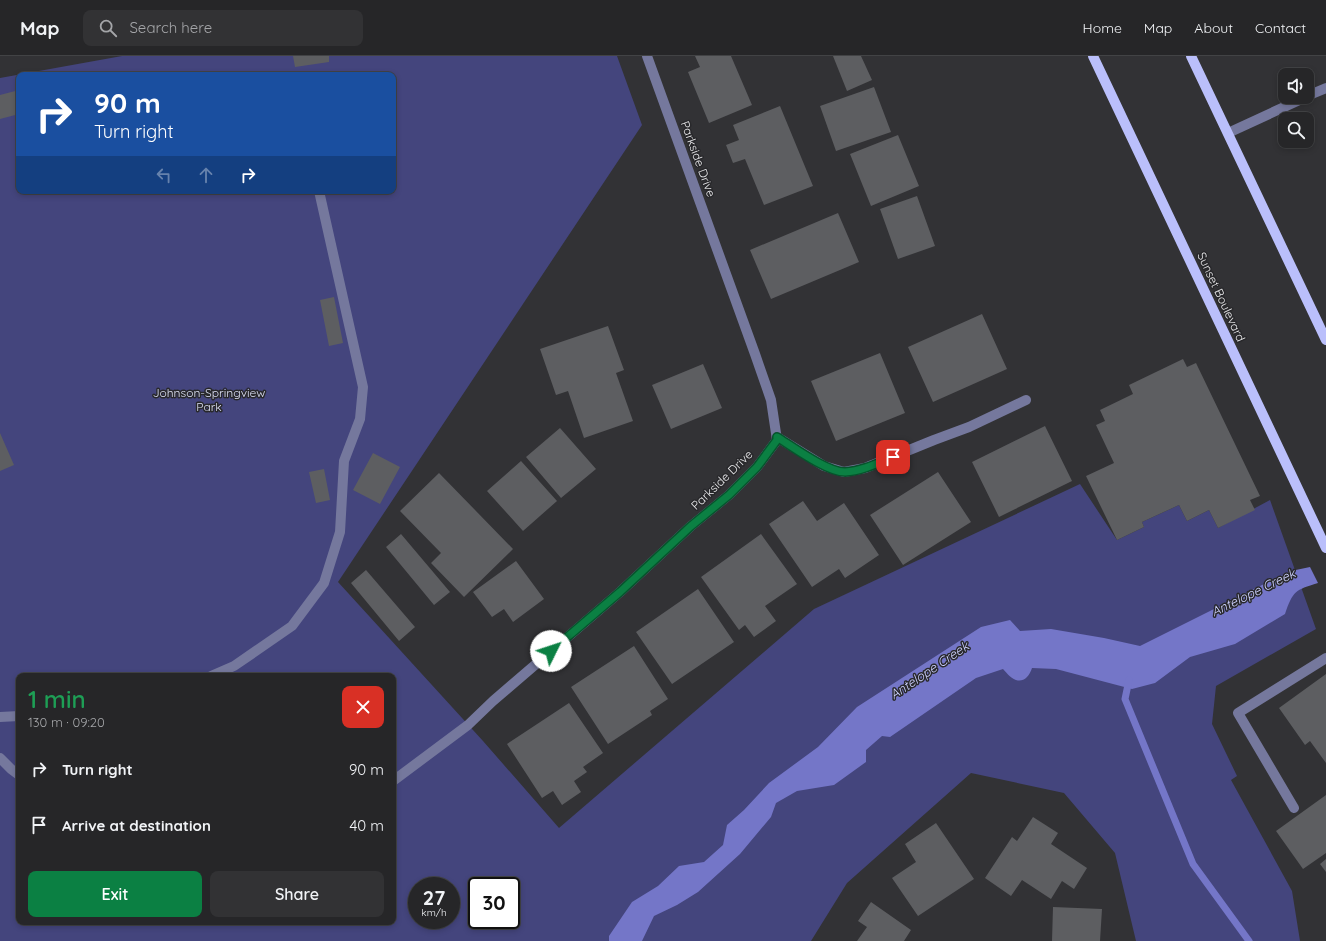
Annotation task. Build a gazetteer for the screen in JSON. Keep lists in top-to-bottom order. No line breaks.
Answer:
{"streets":{"main road":["Sunset Boulevard"],"street":["Parkside Drive"]},"water":["Antelope Creek"],"parks":["Johnson-Springview Park"],"page":{"header":"Map","search":"Search here","nav":["Home","Map","About","Contact"],"turn":["90 m","Turn right"],"heading":["1 min","130 m · 09:20"],"list":[{"name":"Turn right","value":"90 m"},{"name":"Arrive at destination","value":"40 m"}],"buttons":["Exit","Share"],"speed":"27 km/h","limit":"30"}}
